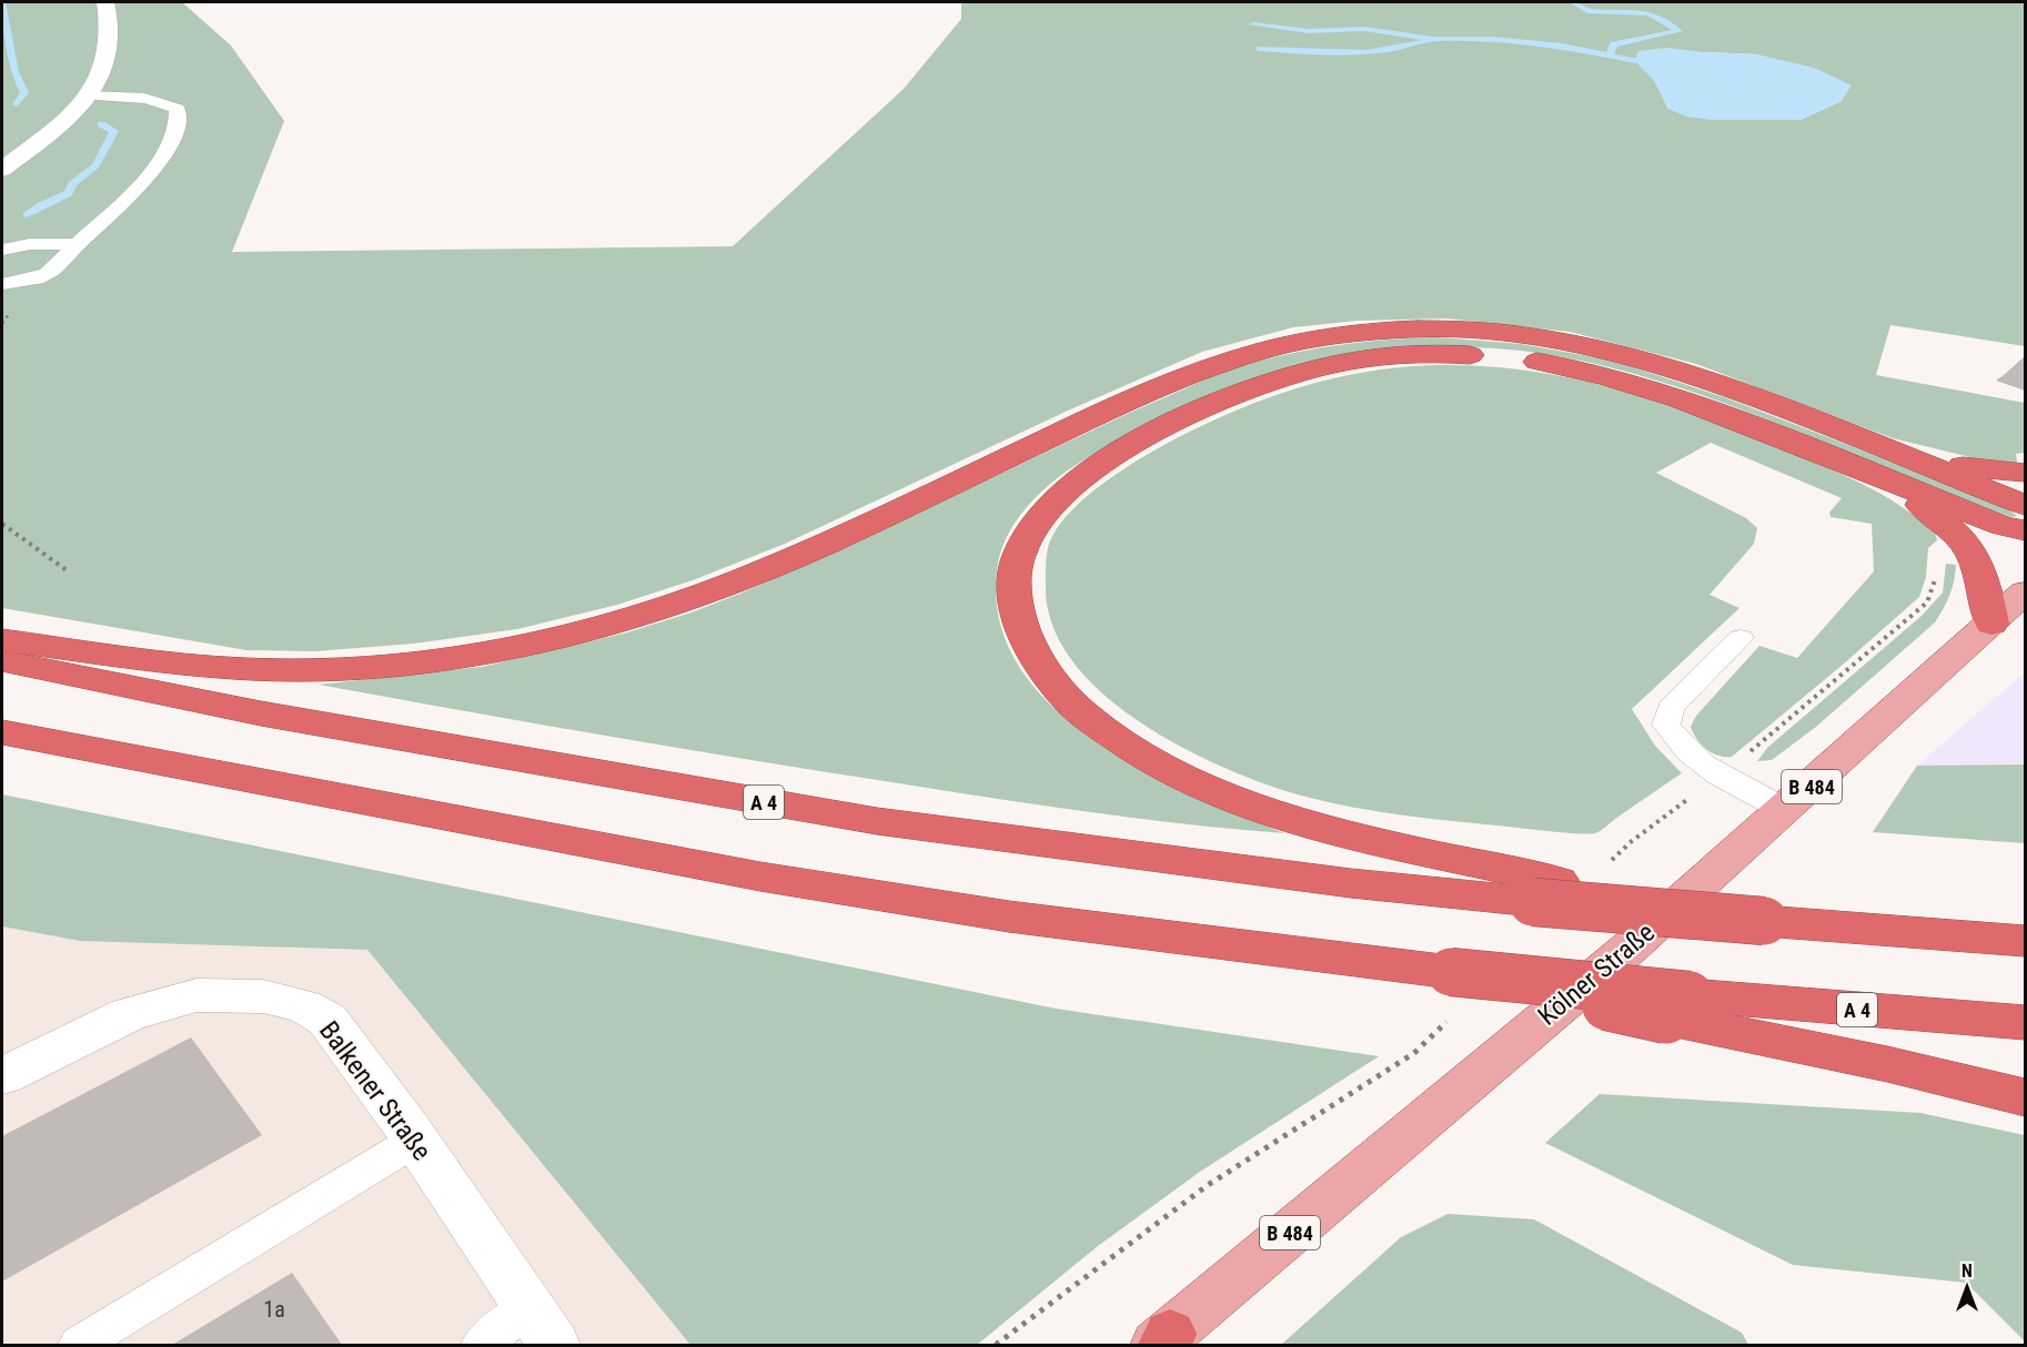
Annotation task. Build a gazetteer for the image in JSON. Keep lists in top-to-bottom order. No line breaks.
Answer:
{"streets":{"highway":["A 4"],"main road":["B 484","Kölner Straße"],"street":["Balkener Straße"]},"house_numbers":["1a"],"north":"top"}
